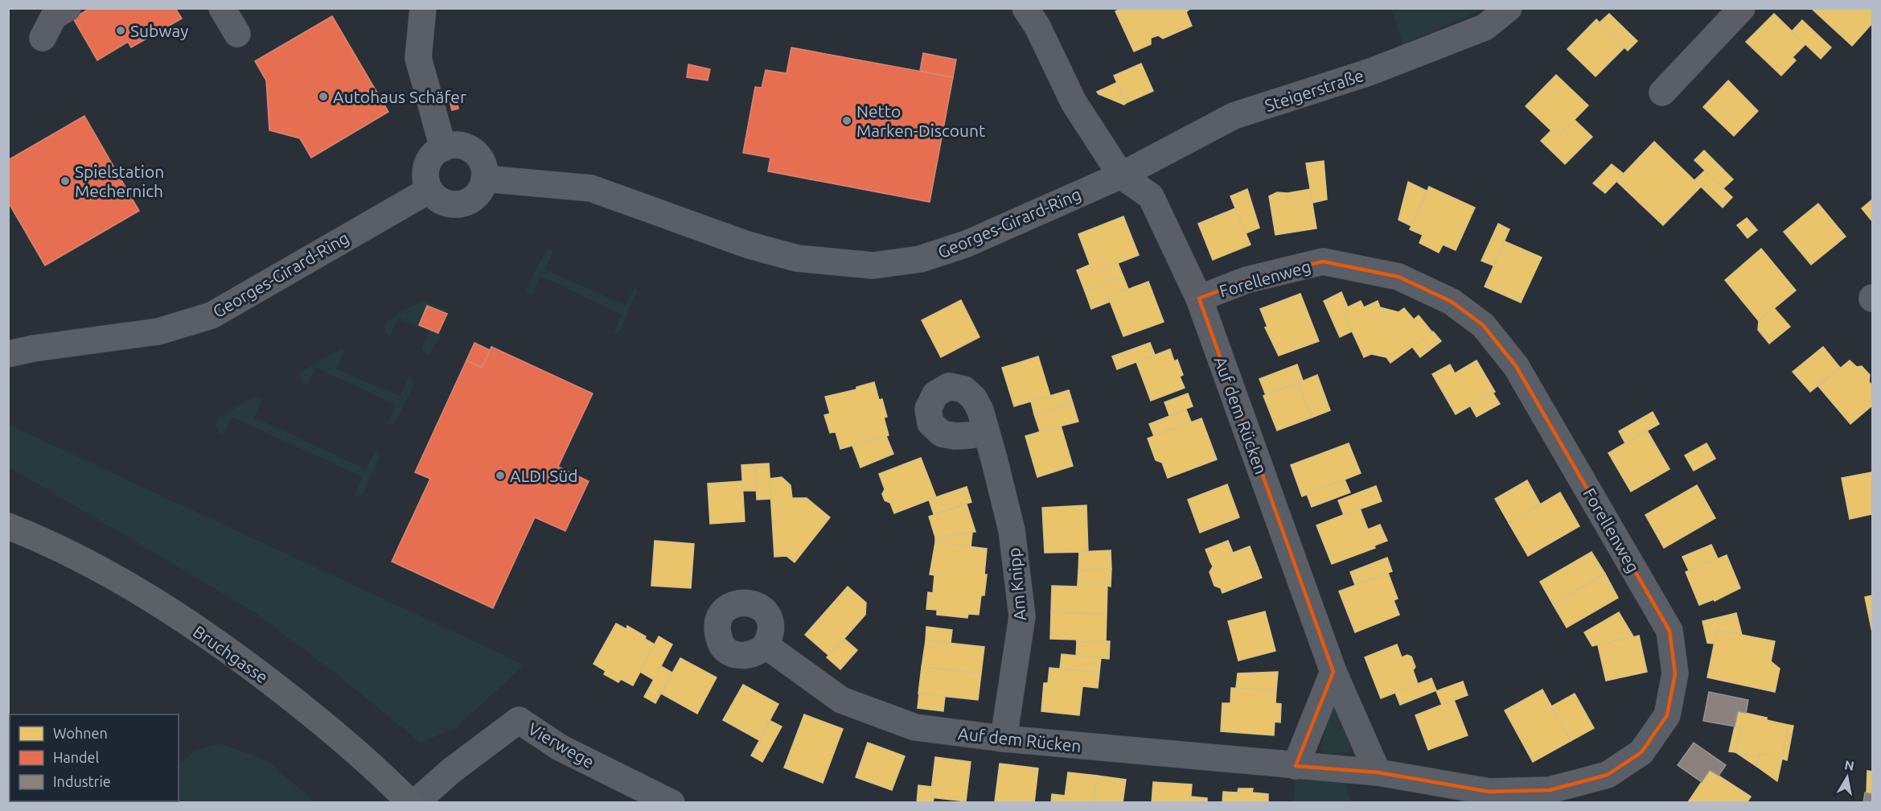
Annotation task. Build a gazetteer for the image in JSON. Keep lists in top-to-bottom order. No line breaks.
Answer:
{"streets":{"main road":["Bruchgasse"],"street":["Steigerstraße","Georges-Girard-Ring","Forellenweg","Auf dem Rücken","Am Knipp","Vierwege"]},"crossings":[["Steigerstraße","Georges-Girard-Ring"],["Steigerstraße","Auf dem Rücken"],["Georges-Girard-Ring","Auf dem Rücken"],["Forellenweg","Auf dem Rücken"],["Auf dem Rücken","Am Knipp"]],"places":["Subway","Autohaus Schäfer","Netto Marken-Discount","Spielstation Mechernich","ALDI Süd"],"legend":["Wohnen","Handel","Industrie"],"north":"top"}
